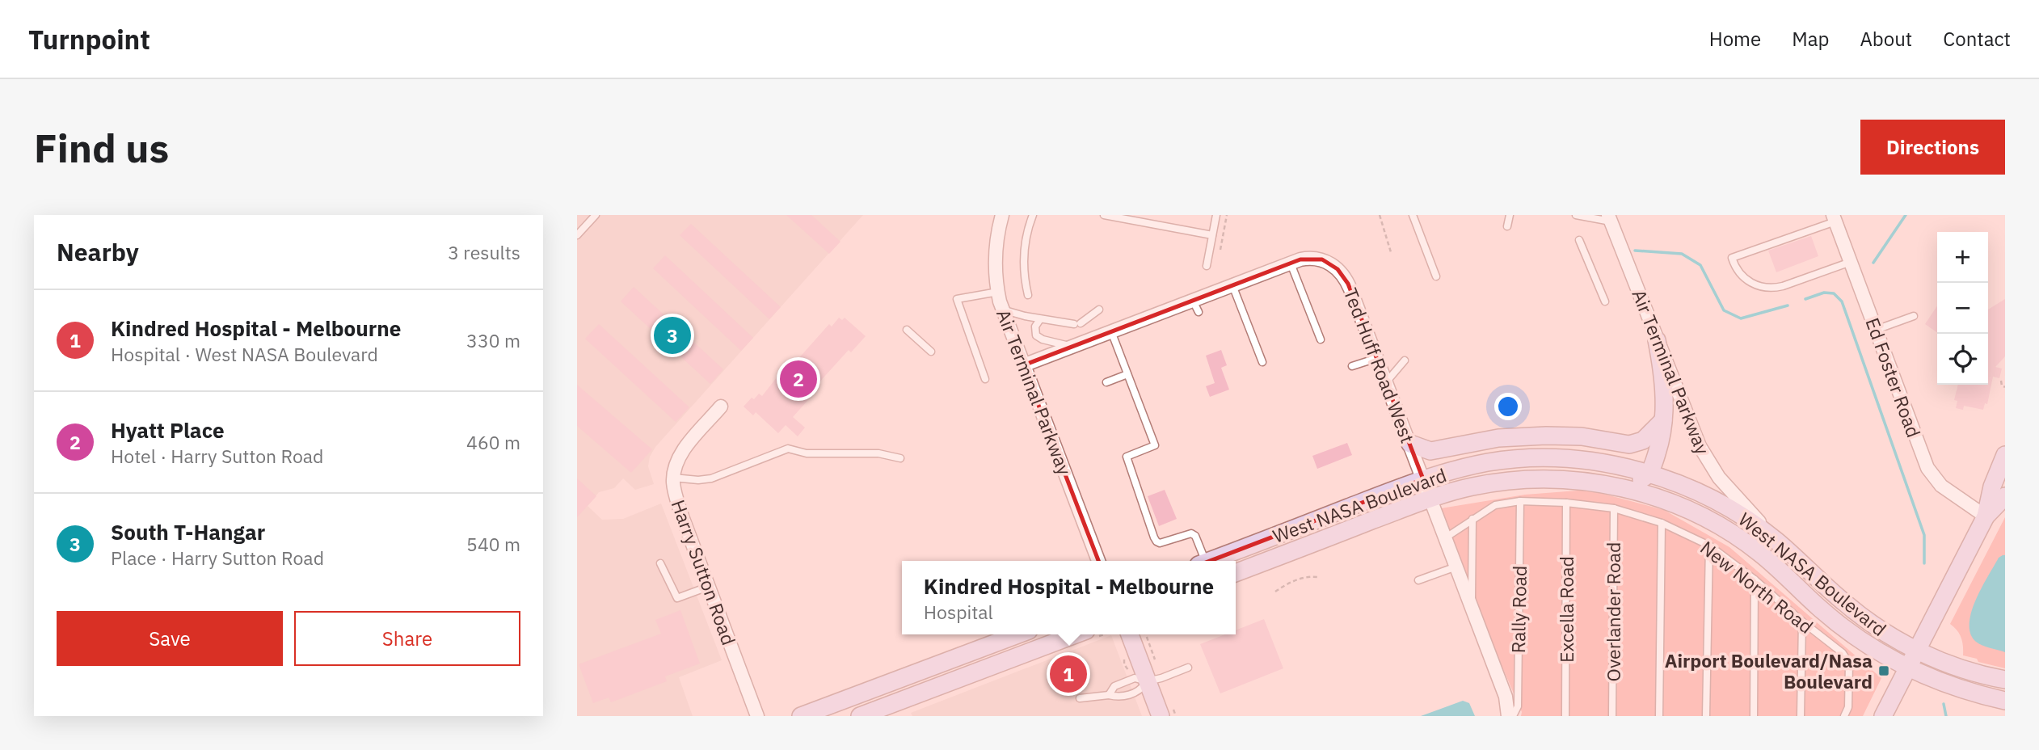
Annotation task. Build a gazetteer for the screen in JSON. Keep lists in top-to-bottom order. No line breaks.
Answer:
{"streets":{"main road":["West NASA Boulevard"],"street":["Ted Huff Road West","Air Terminal Parkway","Ed Foster Road","Harry Sutton Road"],"lane":["New North Road","Rally Road","Excella Road","Overlander Road"]},"crossings":[["Ted Huff Road West","Air Terminal Parkway"],["Ted Huff Road West","West NASA Boulevard"],["Ted Huff Road West","New North Road"],["Air Terminal Parkway","West NASA Boulevard"],["New North Road","Rally Road"],["New North Road","Excella Road"],["New North Road","Overlander Road"]],"places":{"transit":["Airport Boulevard/Nasa Boulevard"]},"page":{"header":"Turnpoint","nav":["Home","Map","About","Contact"],"buttons":["Directions",["Save","Share"]],"title":"Find us","heading":["Nearby","3 results"],"map_buttons":["+","−"],"list":[{"mark":"1","name":"Kindred Hospital - Melbourne","note":"Hospital · West NASA Boulevard","value":"330 m"},{"mark":"2","name":"Hyatt Place","note":"Hotel · Harry Sutton Road","value":"460 m"},{"mark":"3","name":"South T-Hangar","note":"Place · Harry Sutton Road","value":"540 m"}],"pins":["3","2","1"],"popup":["Kindred Hospital - Melbourne","Hospital"]}}
